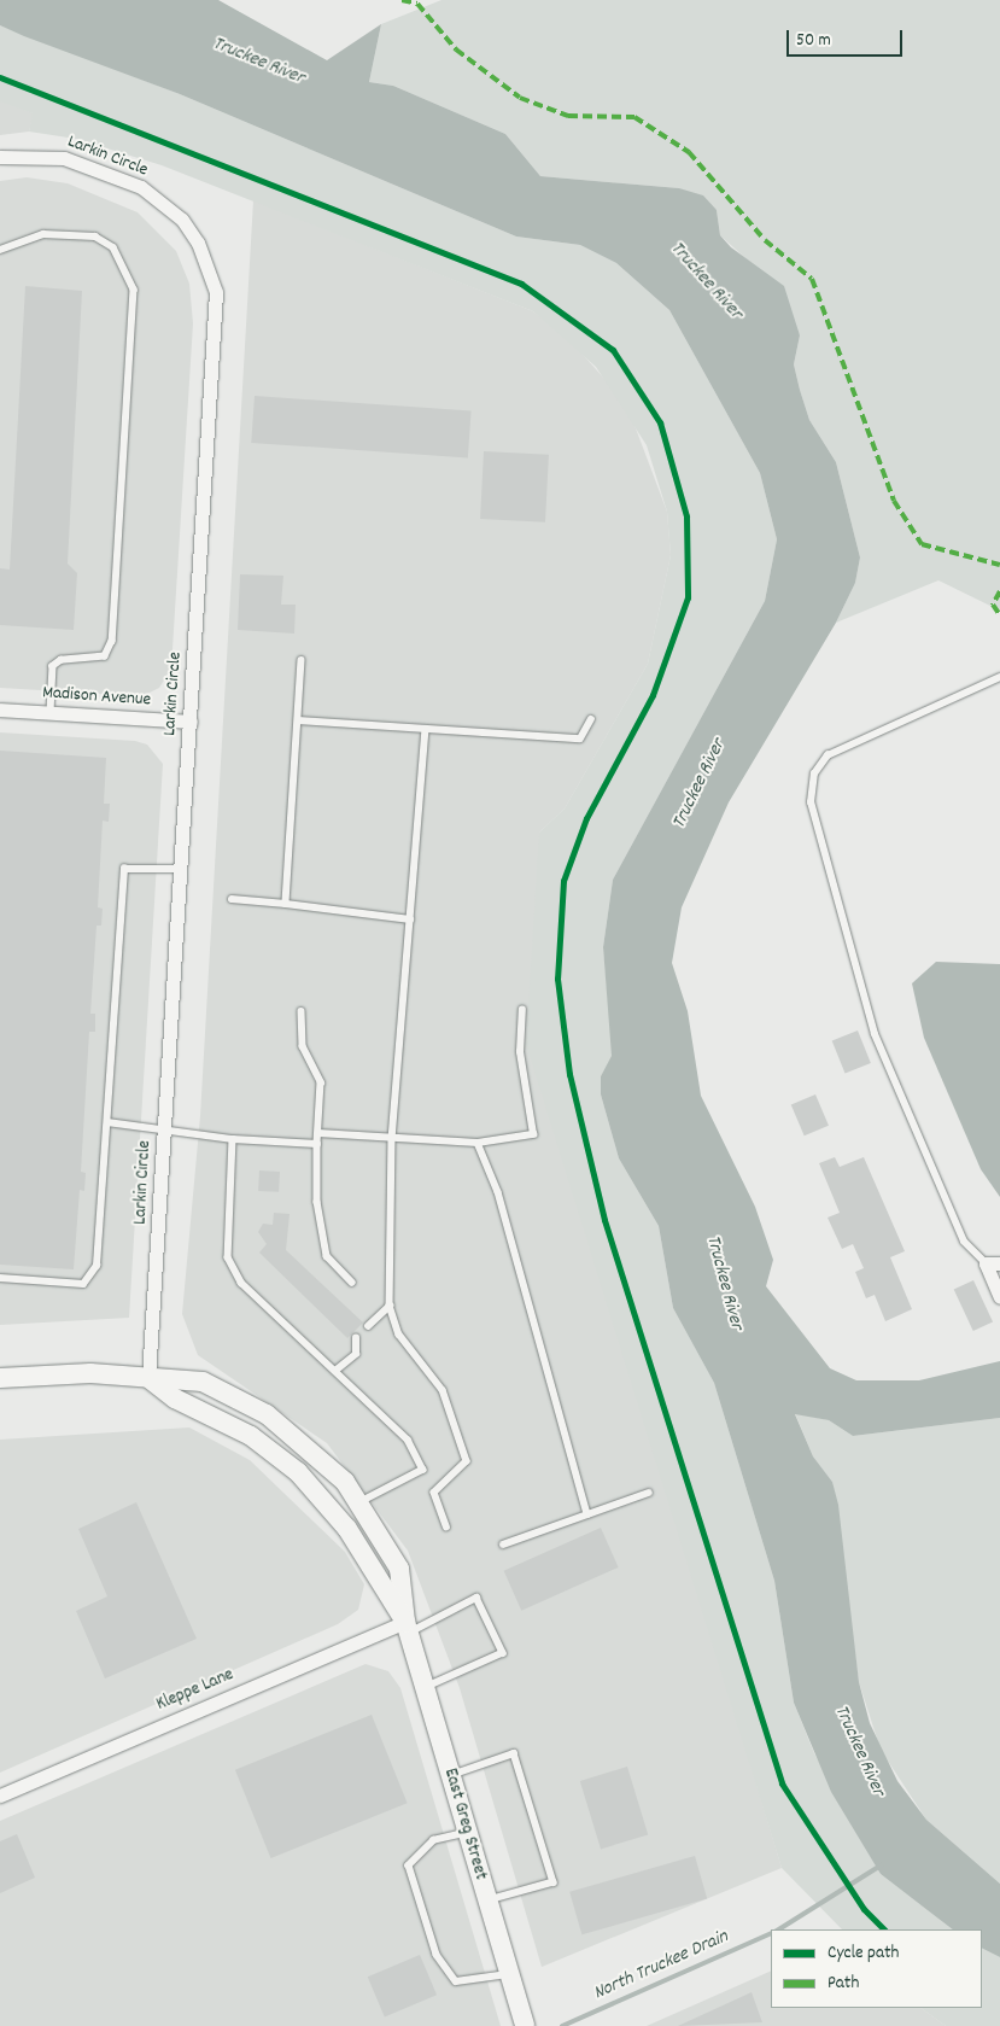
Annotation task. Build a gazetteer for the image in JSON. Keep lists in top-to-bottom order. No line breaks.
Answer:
{"streets":{"main road":["East Greg Street"],"street":["Larkin Circle","Madison Avenue","Kleppe Lane"]},"crossings":[["Larkin Circle","Madison Avenue"],["Larkin Circle","East Greg Street"],["Kleppe Lane","East Greg Street"]],"water":["Truckee River","North Truckee Drain"],"legend":["Cycle path","Path"],"scale_bar":"50 m"}
